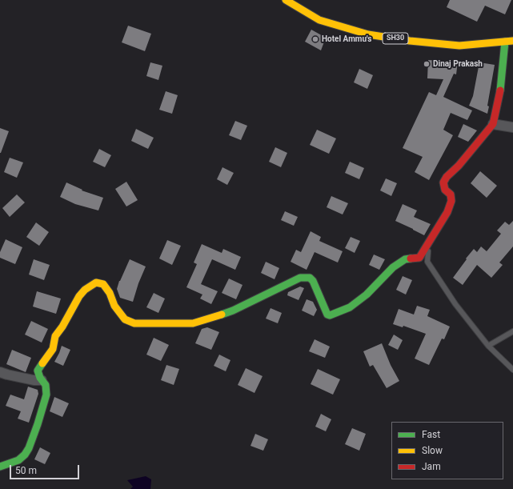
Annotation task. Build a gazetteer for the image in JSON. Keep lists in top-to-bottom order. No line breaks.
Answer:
{"streets":{"street":["SH30"]},"places":["Hotel Ammu's","Dinaj Prakash"],"legend":["Fast","Slow","Jam"],"scale_bar":"50 m"}
